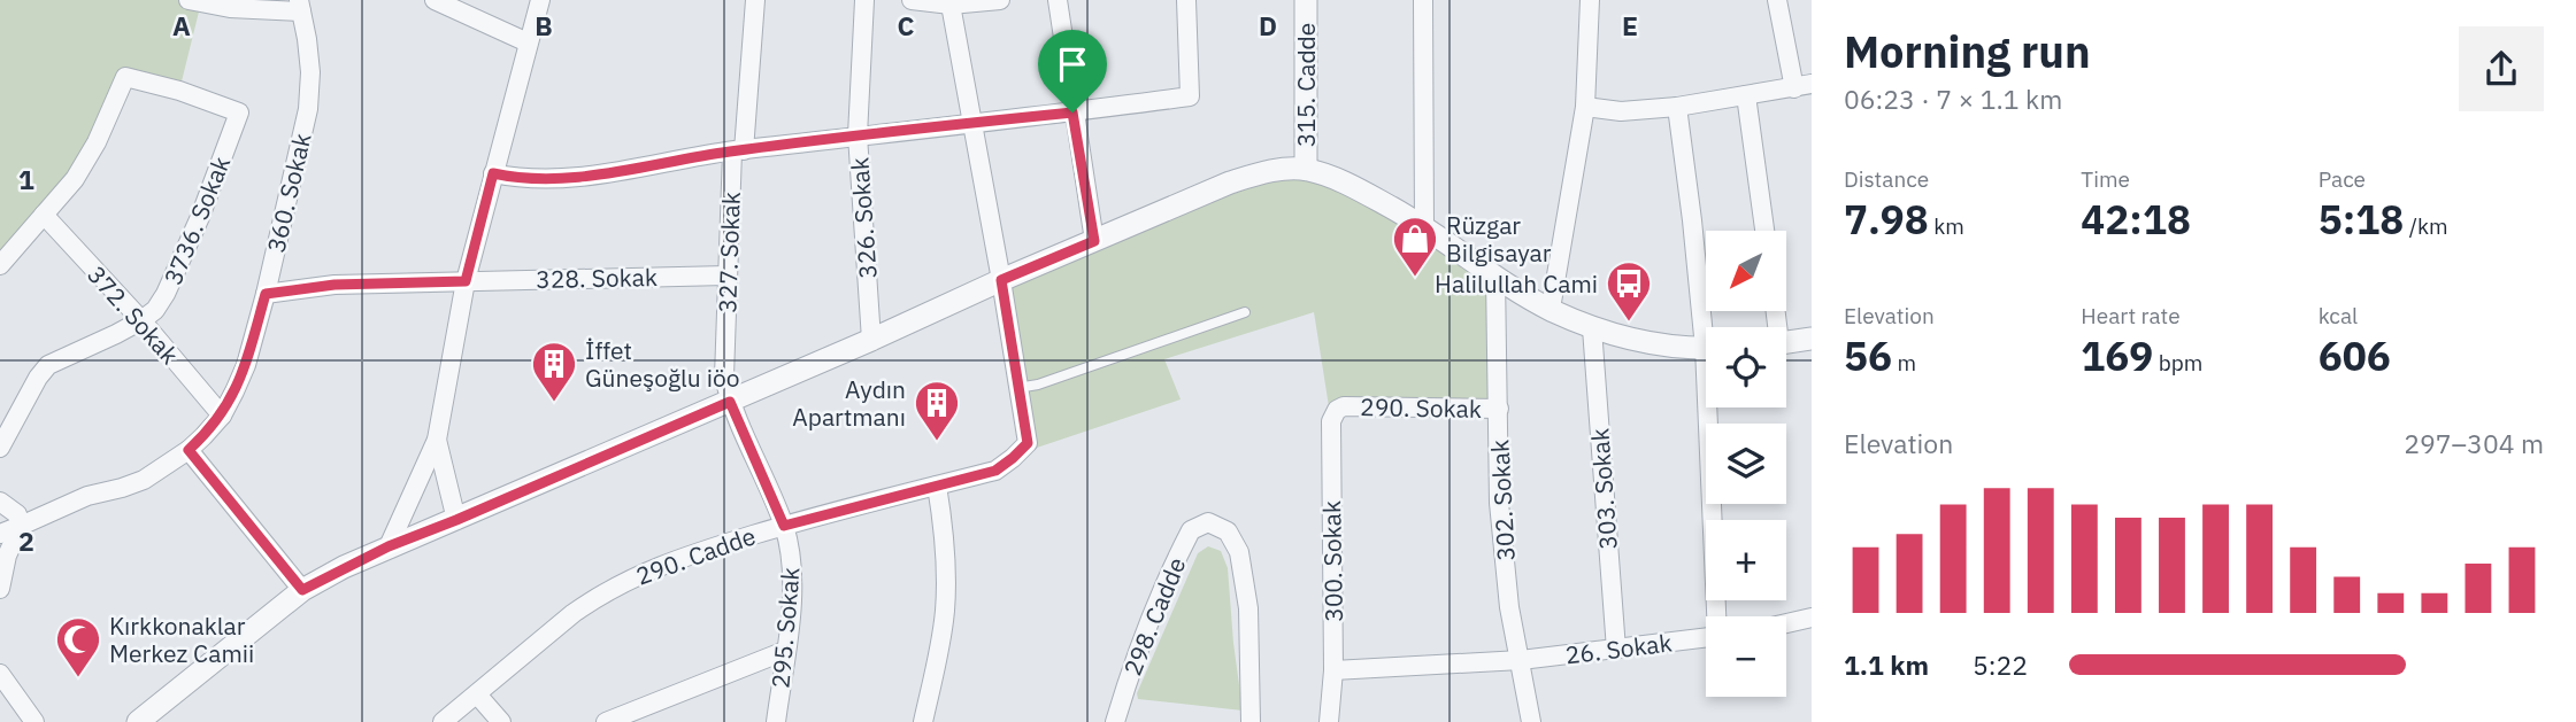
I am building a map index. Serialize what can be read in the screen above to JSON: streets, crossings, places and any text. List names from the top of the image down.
{
  "streets": {
    "street": [
      "315. Cadde",
      "360. Sokak",
      "326. Sokak",
      "3736. Sokak",
      "327. Sokak",
      "328. Sokak",
      "372. Sokak",
      "290. Sokak",
      "303. Sokak",
      "302. Sokak",
      "290. Cadde",
      "300. Sokak",
      "298. Cadde",
      "295. Sokak",
      "26. Sokak"
    ]
  },
  "crossings": [
    ["360. Sokak", "328. Sokak"],
    ["360. Sokak", "372. Sokak"],
    ["3736. Sokak", "372. Sokak"],
    ["327. Sokak", "328. Sokak"],
    ["327. Sokak", "295. Sokak"],
    ["290. Sokak", "302. Sokak"],
    ["290. Sokak", "300. Sokak"],
    ["303. Sokak", "26. Sokak"],
    ["302. Sokak", "26. Sokak"],
    ["290. Cadde", "295. Sokak"],
    ["300. Sokak", "26. Sokak"]
  ],
  "places": {
    "shop": ["Rüzgar Bilgisayar"],
    "bus stop": ["Halilullah Cami"],
    "building": ["İffet Güneşoğlu iöo", "Aydın Apartmanı"],
    "mosque": ["Kırkkonaklar Merkez Camii"]
  },
  "north": "bottom left",
  "page": {
    "heading": ["Morning run", "06:23 · 7 × 1.1 km"],
    "stats": [
      ["Distance", "7.98 km"],
      ["Time", "42:18"],
      ["Pace", "5:18 /km"],
      ["Elevation", "56 m"],
      ["Heart rate", "169 bpm"],
      ["kcal", "606"]
    ],
    "map_buttons": ["+", "−"],
    "chart": ["Elevation", "297–304 m"],
    "list": [
      {
        "name": "1.1 km",
        "note": "5:22"
      }
    ]
  },
  "grid": {
    "columns": [
      "A",
      "B",
      "C",
      "D",
      "E"
    ],
    "rows": ["1", "2"]
  }
}
